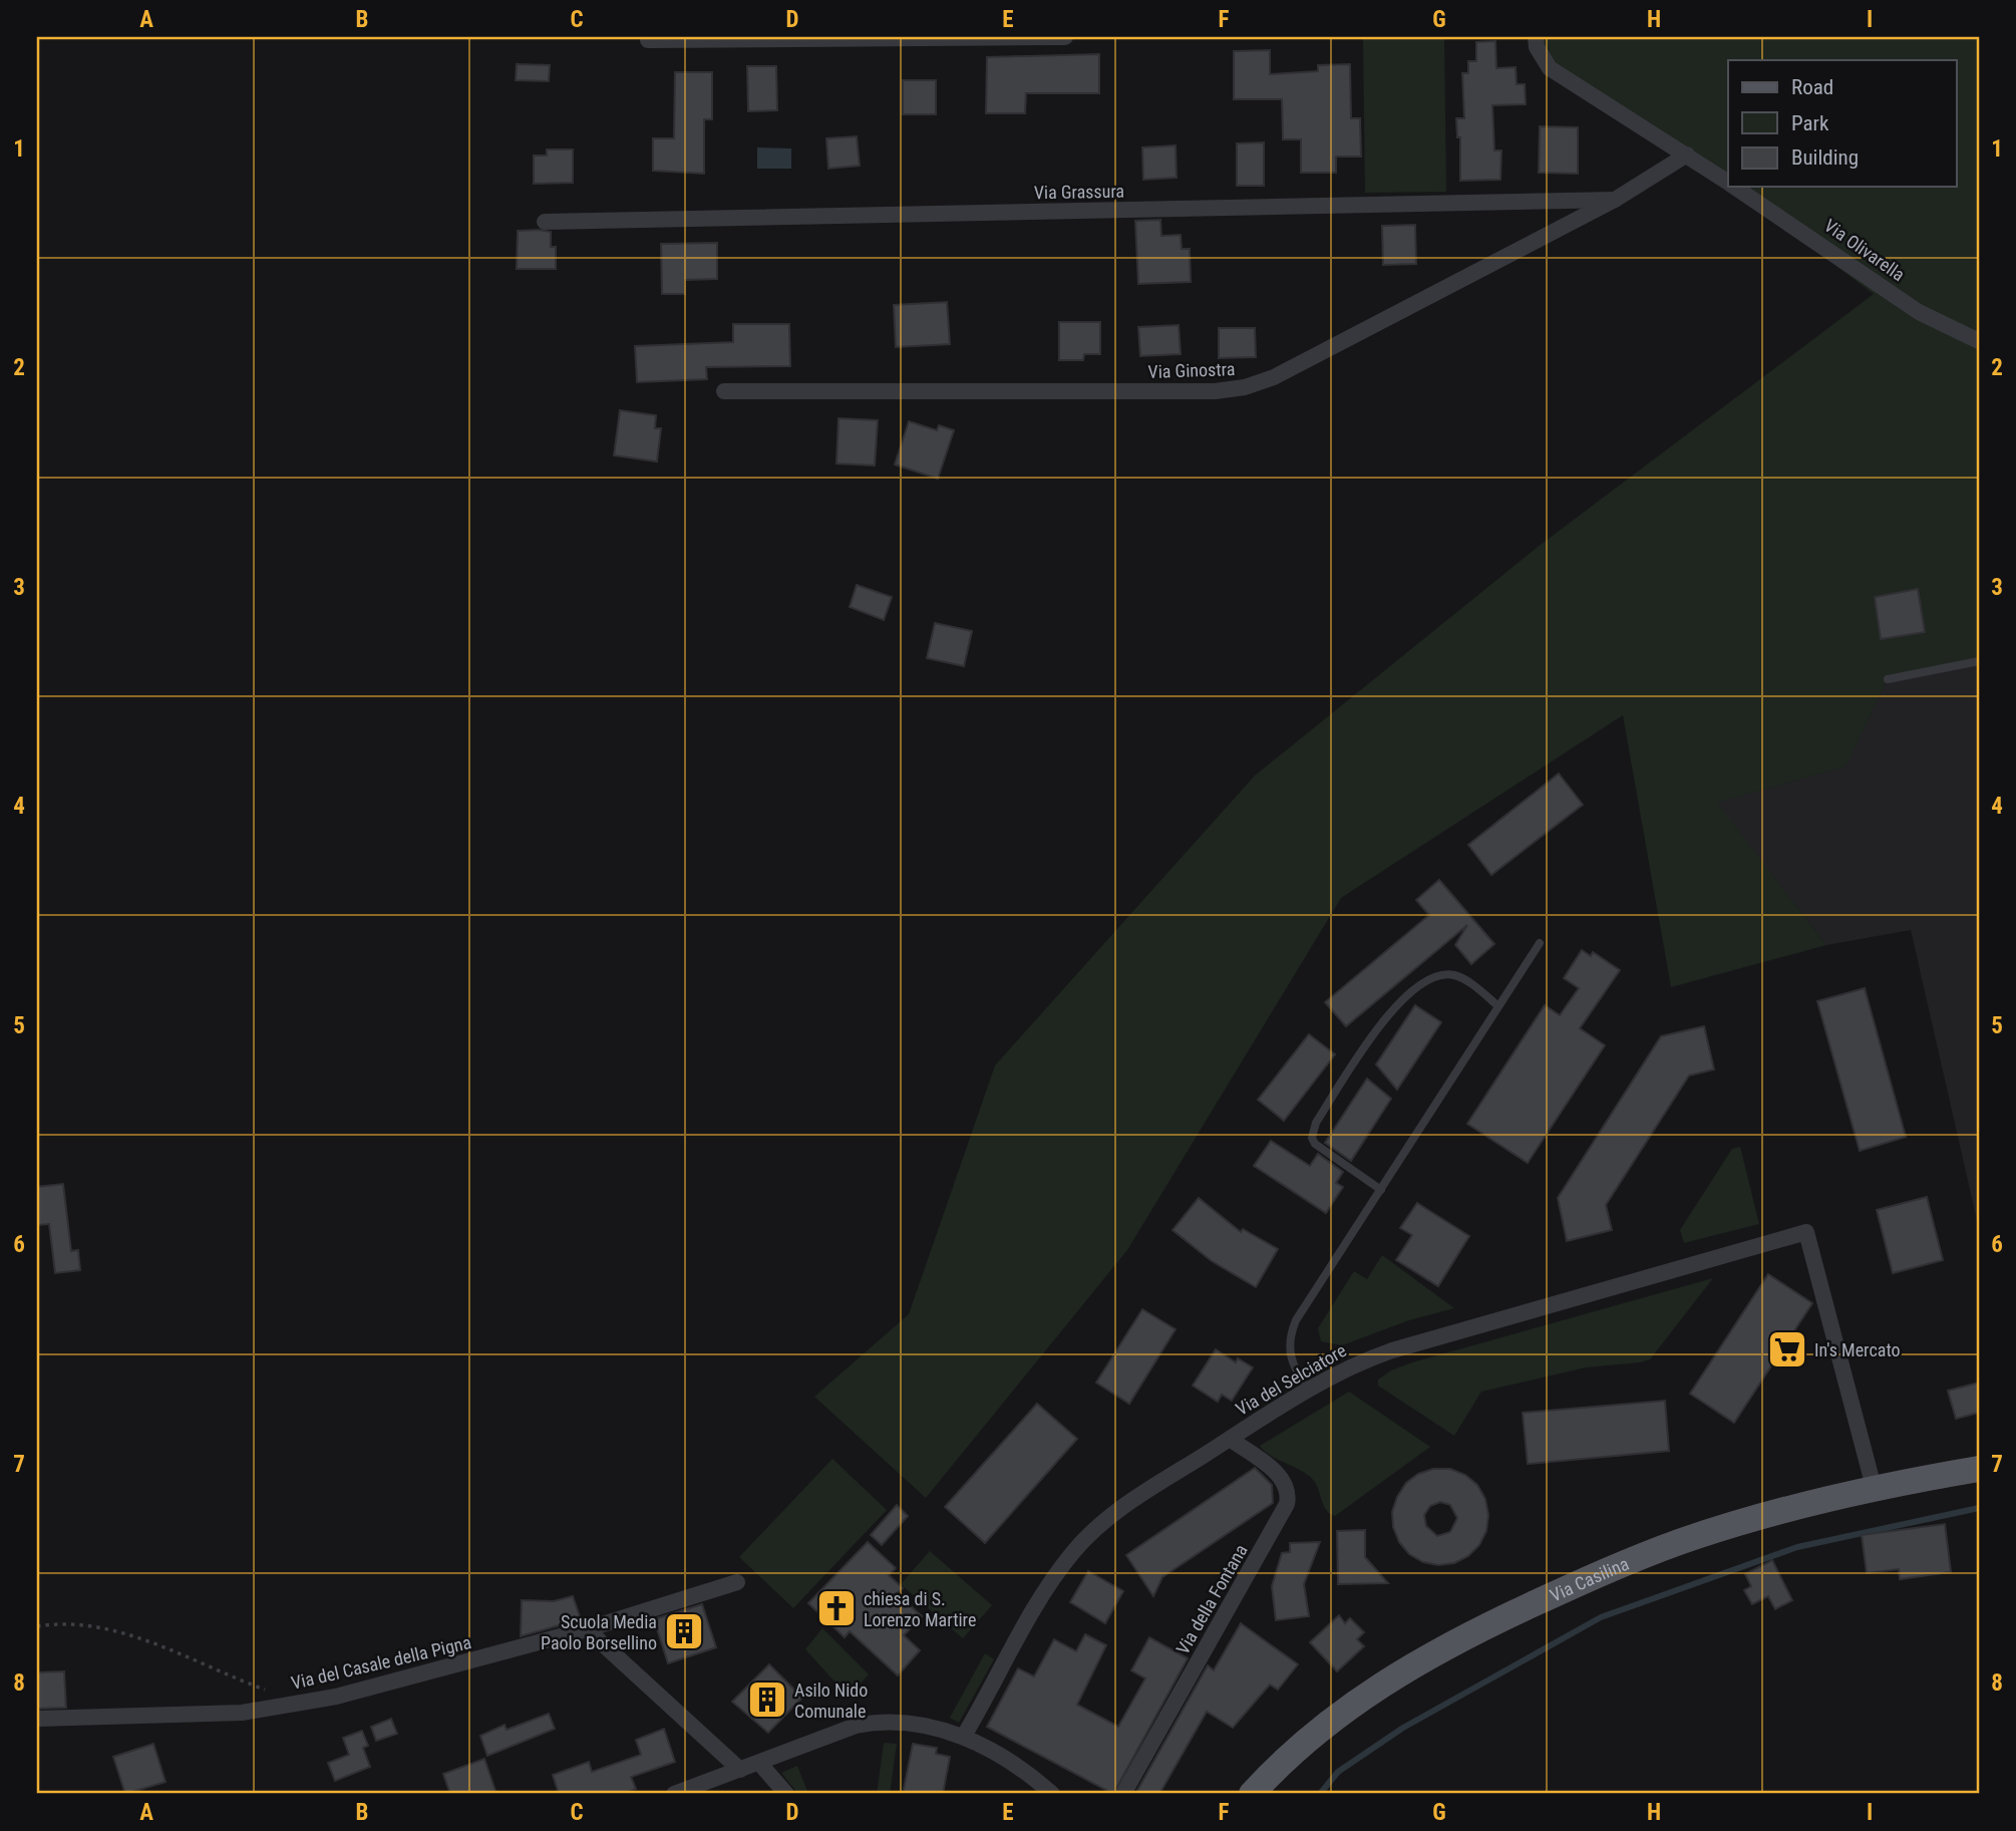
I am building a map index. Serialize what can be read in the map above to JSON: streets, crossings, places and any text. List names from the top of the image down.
{
  "streets": {
    "main road": ["Via Casilina"],
    "street": [
      "Via Grassura",
      "Via Olivarella",
      "Via Ginostra",
      "Via del Selciatore",
      "Via della Fontana",
      "Via del Casale della Pigna"
    ]
  },
  "crossings": [
    ["Via Grassura", "Via Ginostra"],
    ["Via Olivarella", "Via Ginostra"],
    ["Via del Selciatore", "Via Casilina"],
    ["Via del Selciatore", "Via della Fontana"]
  ],
  "places": {
    "supermarket": ["In's Mercato"],
    "church": ["chiesa di S. Lorenzo Martire"],
    "building": ["Scuola Media Paolo Borsellino", "Asilo Nido Comunale"]
  },
  "legend": ["Road", "Park", "Building"],
  "grid": {
    "columns": [
      "A",
      "B",
      "C",
      "D",
      "E",
      "F",
      "G",
      "H",
      "I"
    ],
    "rows": [
      "1",
      "2",
      "3",
      "4",
      "5",
      "6",
      "7",
      "8"
    ]
  }
}
